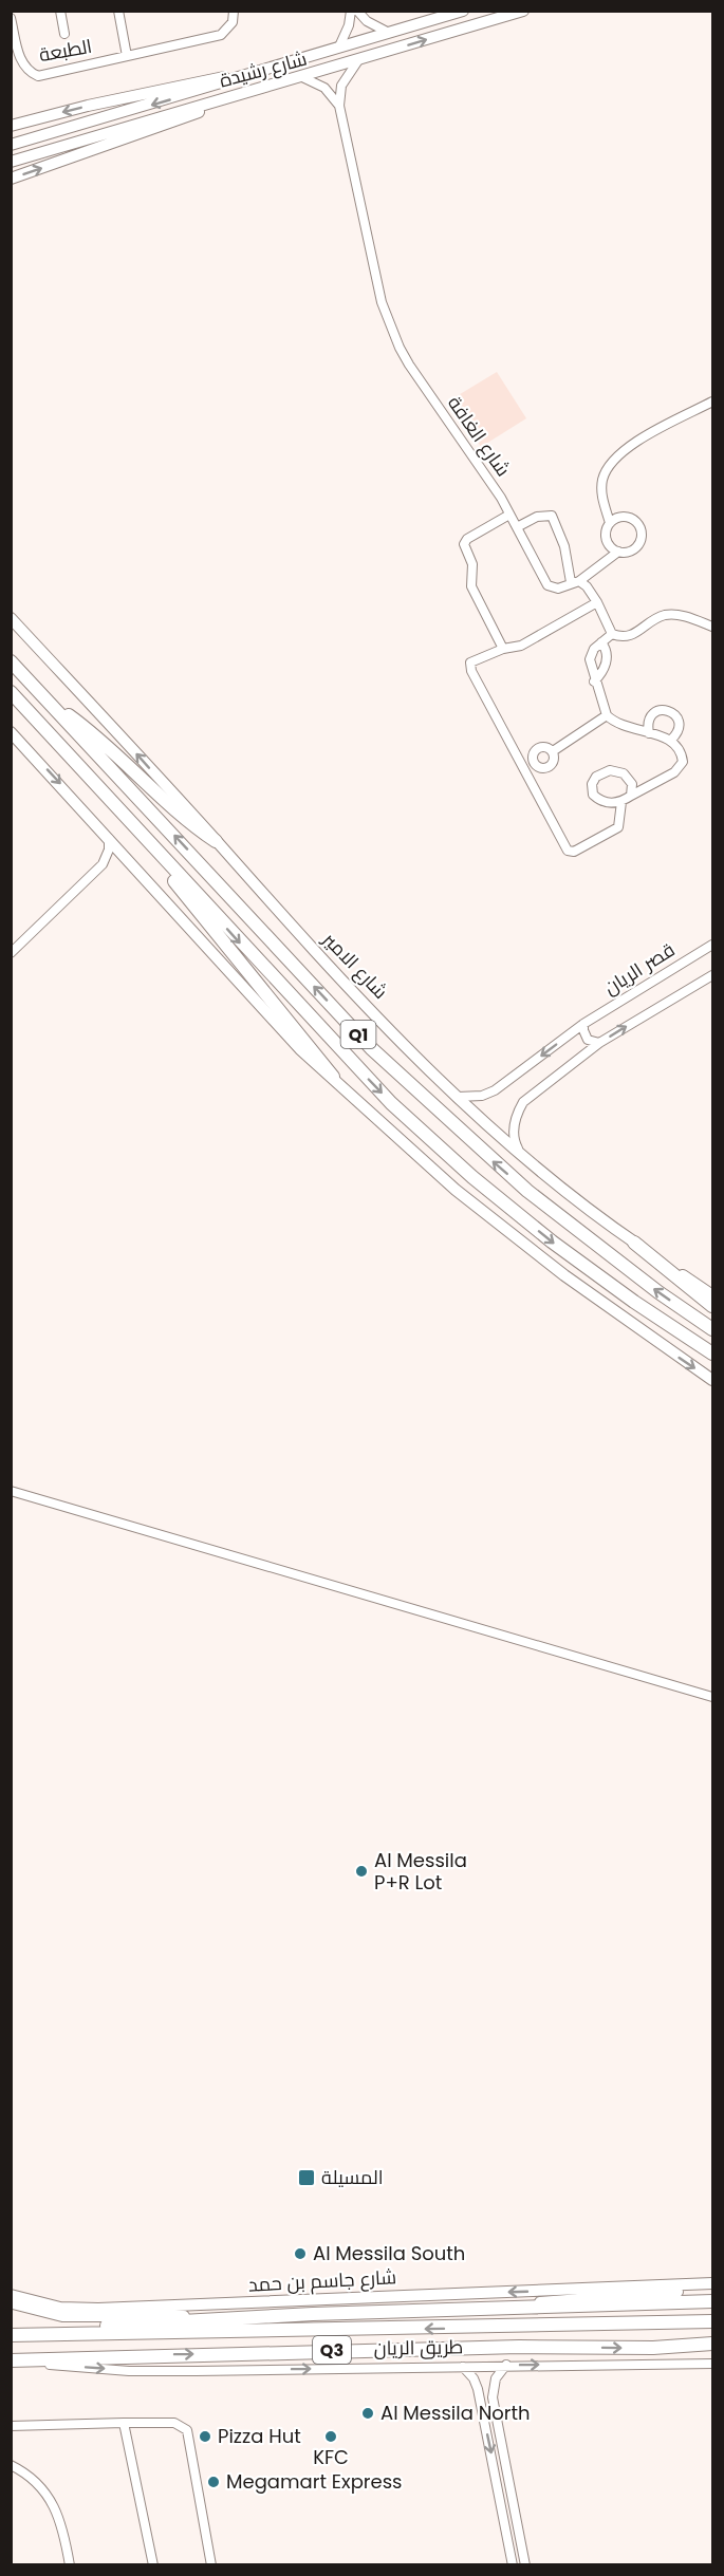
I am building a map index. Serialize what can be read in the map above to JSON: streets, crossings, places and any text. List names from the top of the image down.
{
  "streets": {
    "highway": ["Q1", "طريق الريان", "Q3"],
    "main road": ["شارع رشيدة", "شارع الامير", "شارع جاسم بن حمد"],
    "street": ["الطبعة", "شارع الغافة", "قصر الريان"]
  },
  "crossings": [
    ["شارع رشيدة", "شارع الغافة"],
    ["شارع الامير", "قصر الريان"]
  ],
  "one_way": ["قصر الريان"],
  "places": {
    "other": [
      "Al Messila P+R Lot",
      "Al Messila South",
      "Al Messila North",
      "Pizza Hut",
      "KFC",
      "Megamart Express"
    ],
    "transit": ["المسيلة"]
  }
}
